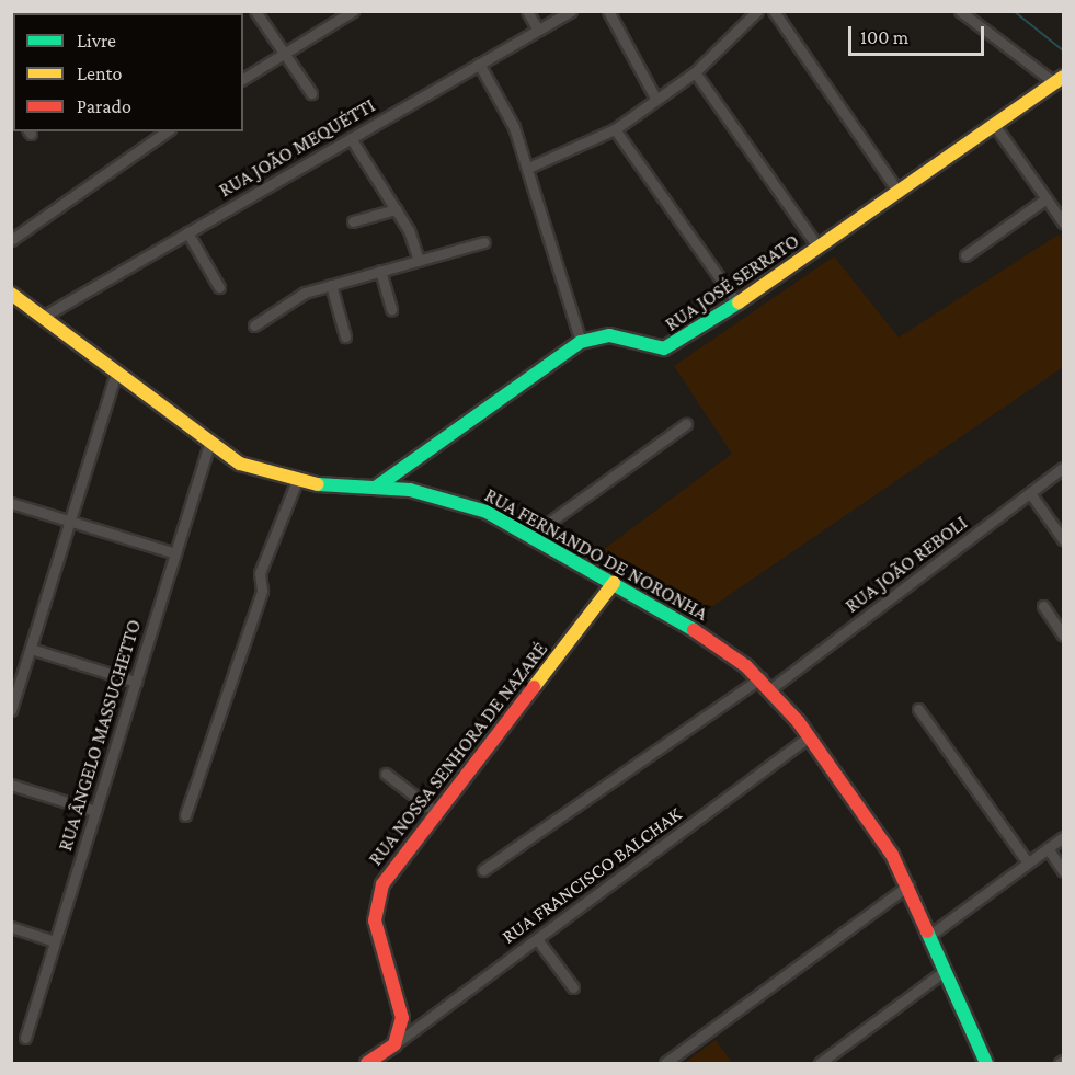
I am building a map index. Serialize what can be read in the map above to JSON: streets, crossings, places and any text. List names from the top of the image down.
{
  "streets": {
    "street": [
      "RUA JOÃO MEQUÉTTI",
      "RUA JOSÉ SERRATO",
      "RUA FERNANDO DE NORONHA",
      "RUA JOÃO REBOLI",
      "RUA ÂNGELO MASSUCHETTO",
      "RUA NOSSA SENHORA DE NAZARÉ",
      "RUA FRANCISCO BALCHAK"
    ]
  },
  "crossings": [
    ["RUA JOÃO MEQUÉTTI", "RUA FERNANDO DE NORONHA"],
    ["RUA JOSÉ SERRATO", "RUA FERNANDO DE NORONHA"],
    ["RUA FERNANDO DE NORONHA", "RUA JOÃO REBOLI"],
    ["RUA FERNANDO DE NORONHA", "RUA ÂNGELO MASSUCHETTO"],
    ["RUA FERNANDO DE NORONHA", "RUA NOSSA SENHORA DE NAZARÉ"],
    ["RUA FERNANDO DE NORONHA", "RUA FRANCISCO BALCHAK"],
    ["RUA NOSSA SENHORA DE NAZARÉ", "RUA FRANCISCO BALCHAK"]
  ],
  "legend": ["Livre", "Lento", "Parado"],
  "scale_bar": "100 m"
}
